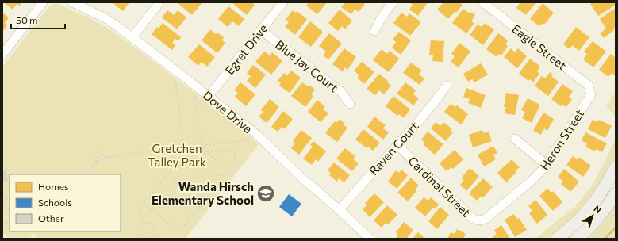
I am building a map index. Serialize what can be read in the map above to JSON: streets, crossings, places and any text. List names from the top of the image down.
{
  "streets": {
    "street": [
      "Eagle Street",
      "Egret Drive",
      "Blue Jay Court",
      "Dove Drive",
      "Heron Street",
      "Raven Court",
      "Cardinal Street"
    ]
  },
  "crossings": [
    ["Eagle Street", "Heron Street"],
    ["Egret Drive", "Blue Jay Court"],
    ["Egret Drive", "Dove Drive"],
    ["Dove Drive", "Raven Court"],
    ["Heron Street", "Cardinal Street"],
    ["Raven Court", "Cardinal Street"]
  ],
  "parks": ["Gretchen Talley Park"],
  "places": {
    "school or university": ["Wanda Hirsch Elementary School"]
  },
  "legend": ["Homes", "Schools", "Other"],
  "scale_bar": "50 m",
  "north": "top right"
}
